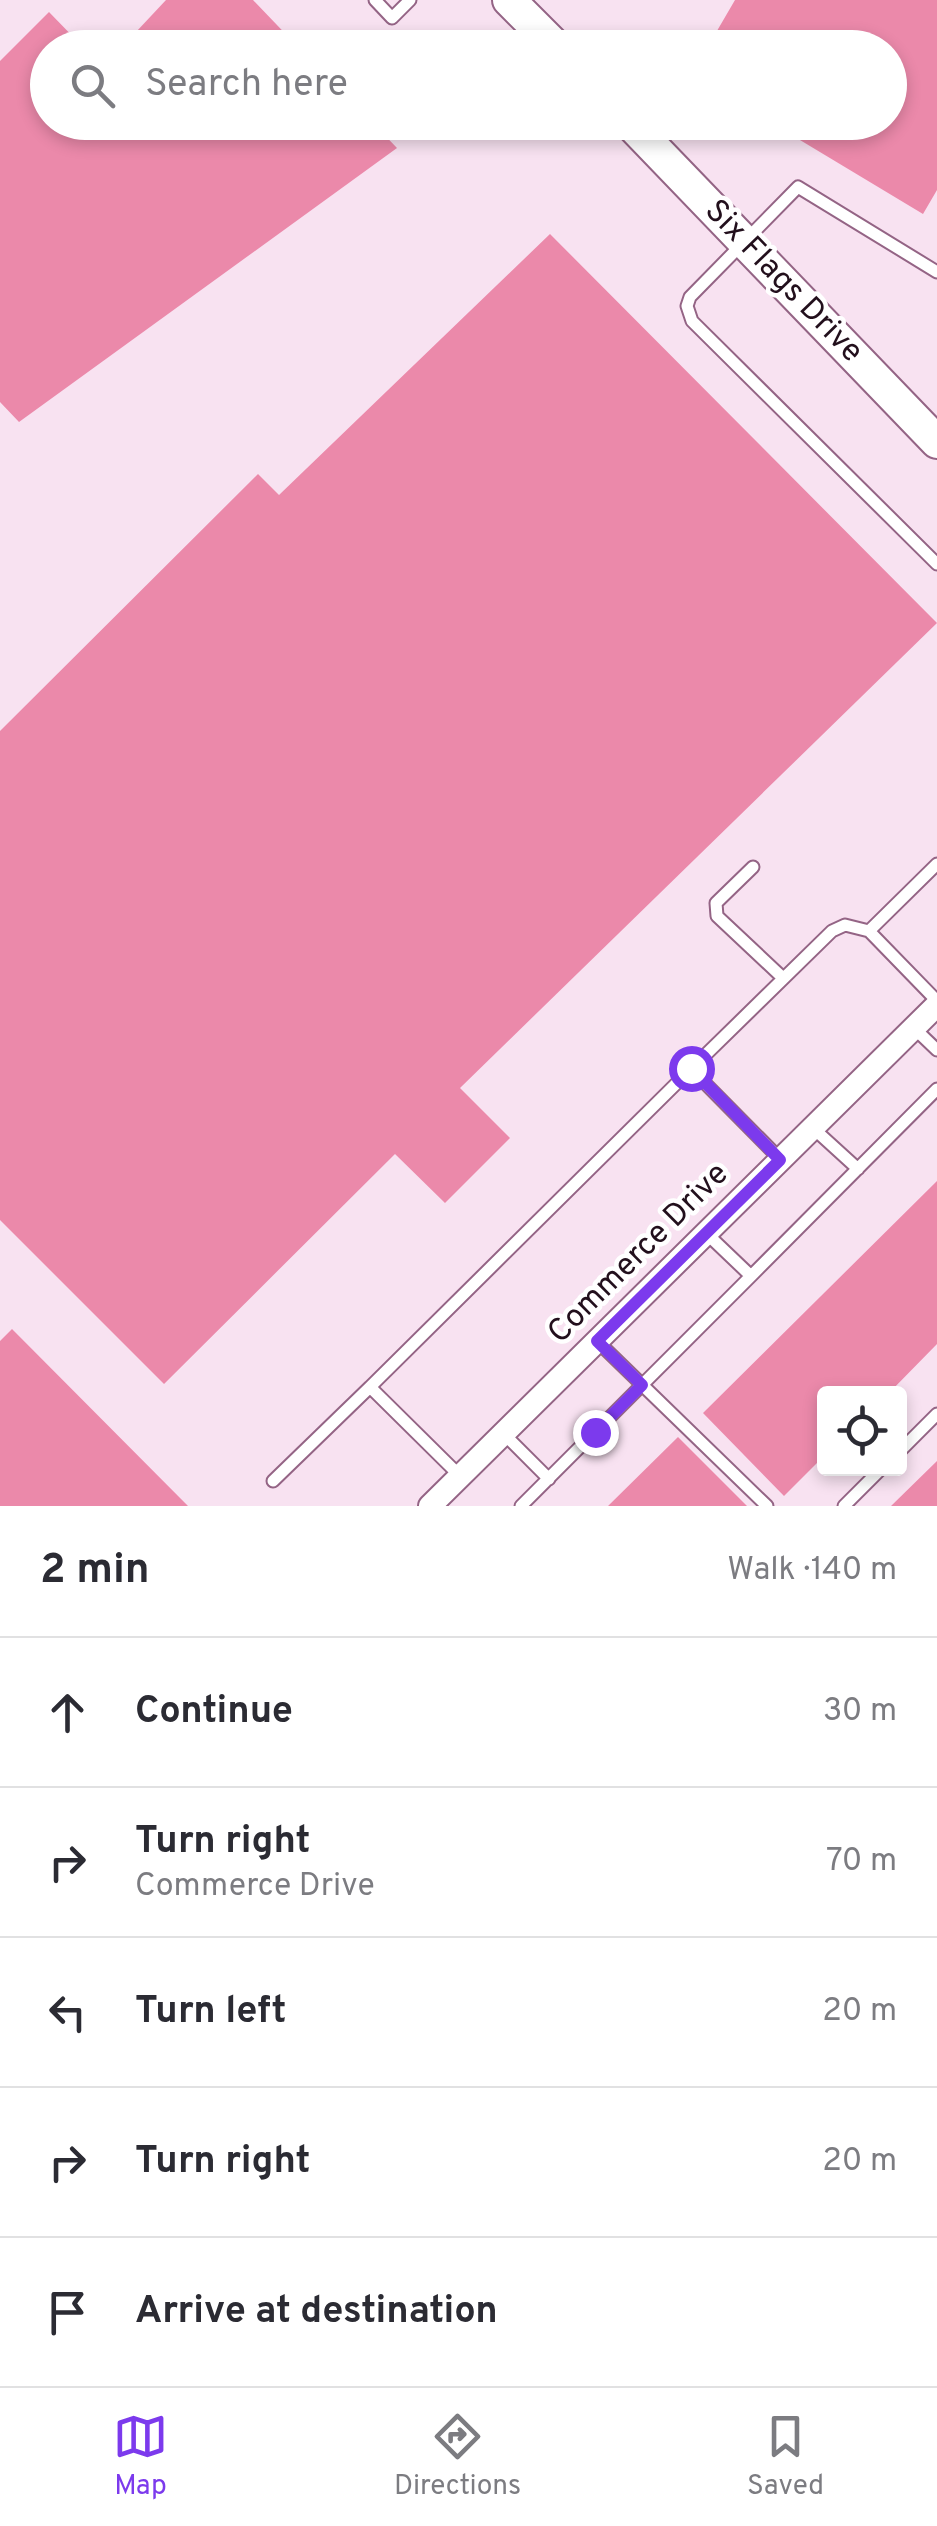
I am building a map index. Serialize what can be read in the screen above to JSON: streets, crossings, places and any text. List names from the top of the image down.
{
  "streets": {
    "street": ["Six Flags Drive", "Commerce Drive"]
  },
  "page": {
    "search": "Search here",
    "heading": ["2 min", "Walk · 140 m"],
    "list": [
      ["Continue", "30 m"],
      ["Turn right", "Commerce Drive", "70 m"],
      ["Turn left", "20 m"],
      ["Turn right", "20 m"],
      "Arrive at destination"
    ],
    "nav": ["Map", "Directions", "Saved"]
  }
}
